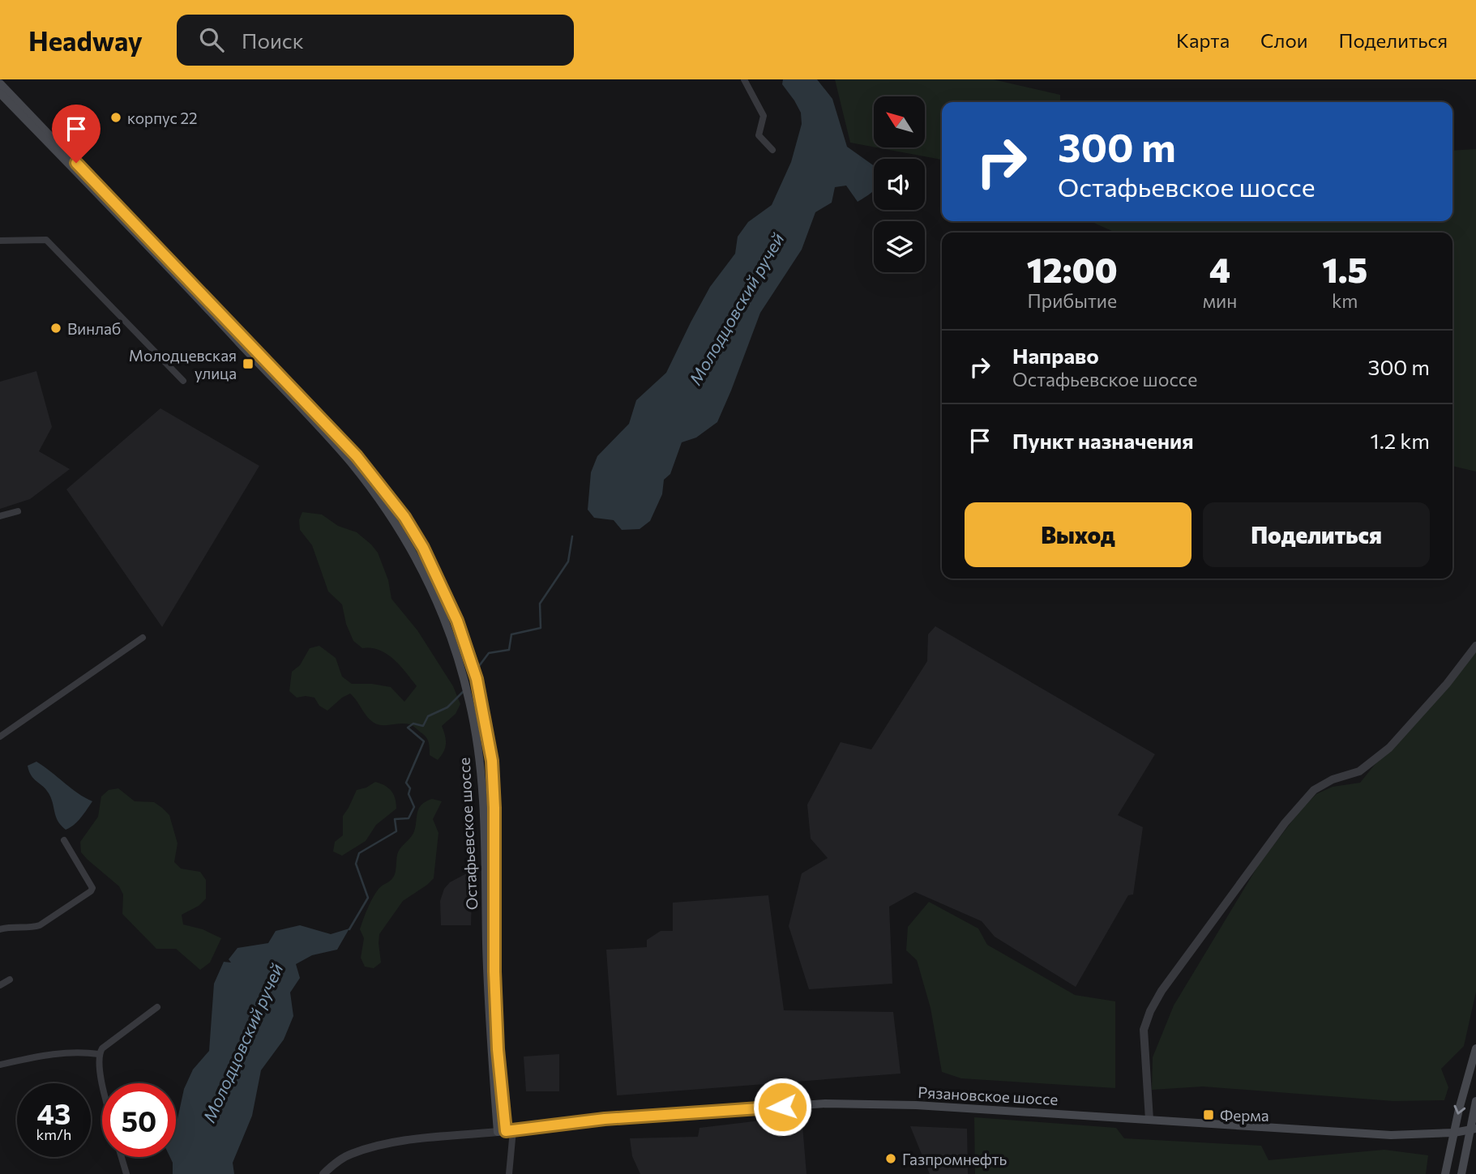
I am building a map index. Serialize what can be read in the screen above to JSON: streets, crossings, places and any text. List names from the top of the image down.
{
  "streets": {
    "main road": ["Остафьевское шоссе", "Рязановское шоссе"]
  },
  "crossings": [
    ["Остафьевское шоссе", "Рязановское шоссе"]
  ],
  "water": ["Молодцовский ручей"],
  "places": {
    "other": ["корпус 22", "Винлаб", "Газпромнефть"],
    "transit": ["Молодцевская улица", "Ферма"]
  },
  "north": "top left",
  "page": {
    "header": "Headway",
    "search": "Поиск",
    "nav": ["Карта", "Слои", "Поделиться"],
    "turn": ["300 m", "Остафьевское шоссе"],
    "eta": [
      "12:00",
      "Прибытие",
      "4",
      "мин",
      "1.5",
      "km"
    ],
    "list": [
      {
        "name": "Направо",
        "note": "Остафьевское шоссе",
        "value": "300 m"
      },
      {
        "name": "Пункт назначения",
        "value": "1.2 km"
      }
    ],
    "buttons": ["Выход", "Поделиться"],
    "speed": "43 km/h",
    "limit": "50"
  }
}
